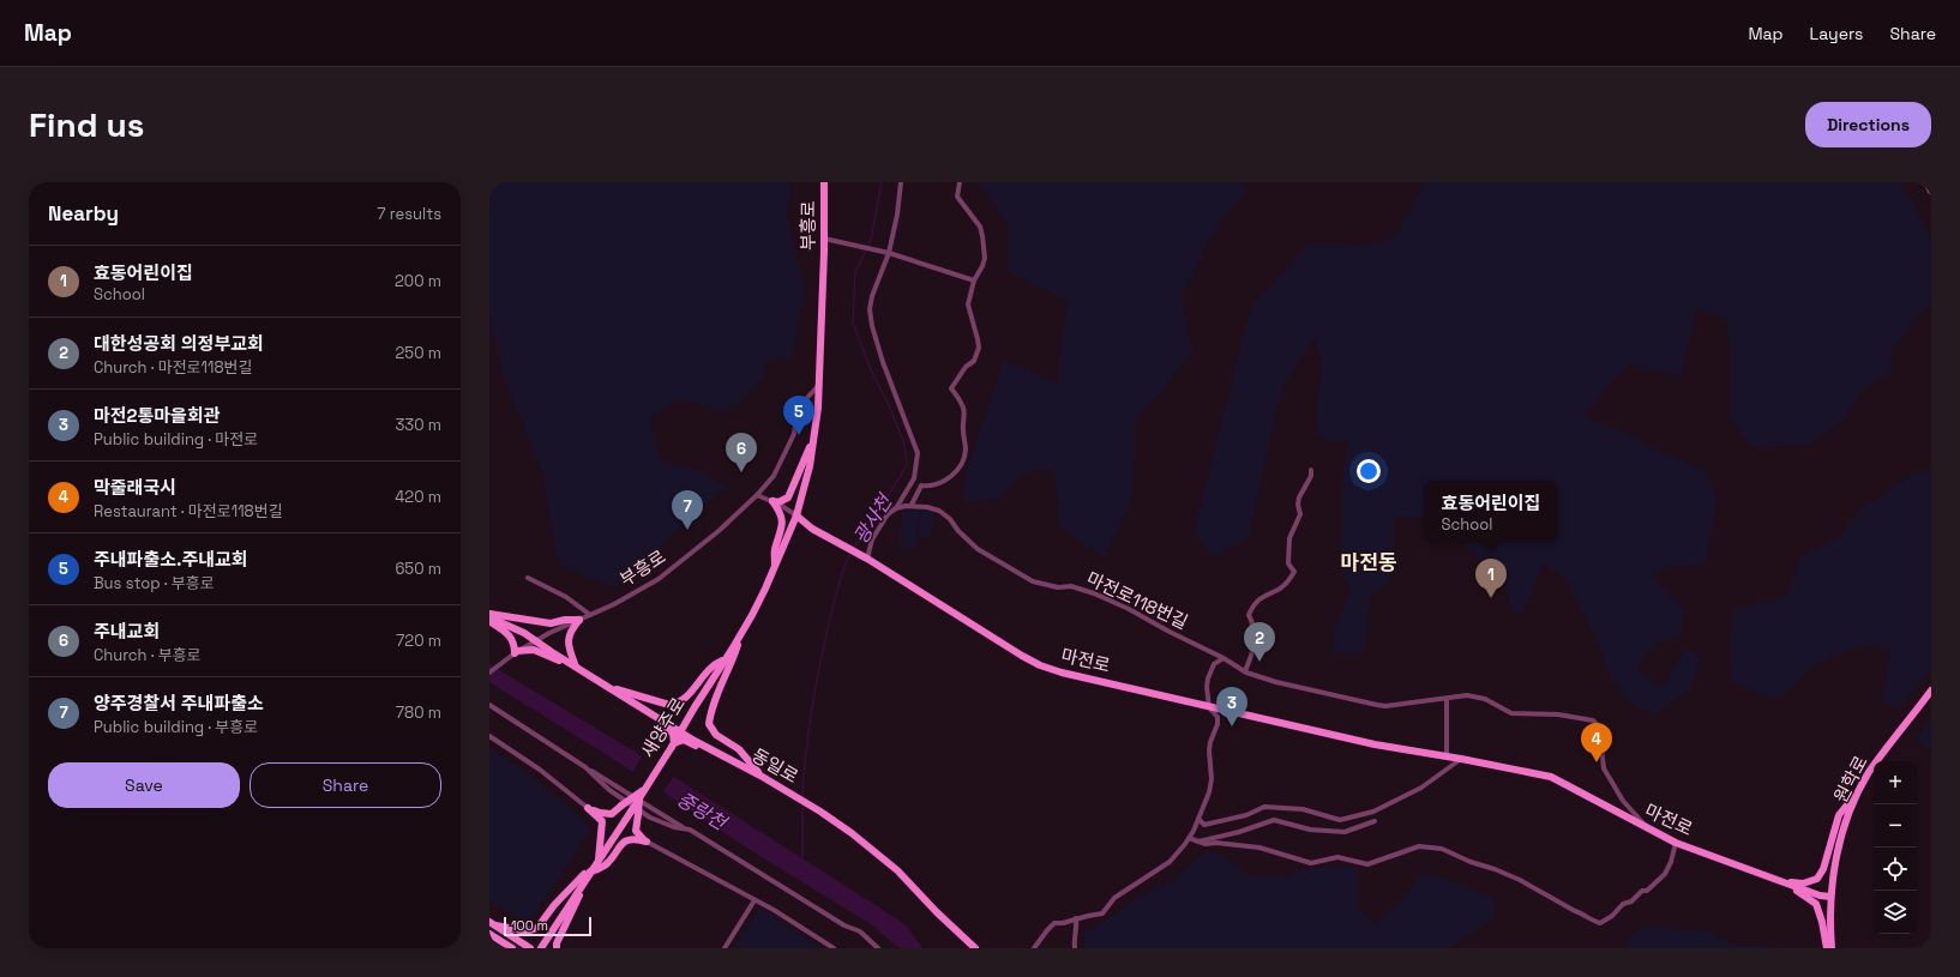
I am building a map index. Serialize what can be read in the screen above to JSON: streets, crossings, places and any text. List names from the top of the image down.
{
  "streets": {
    "street": [
      "부흥로",
      "마전로118번길",
      "마전로",
      "새양주로",
      "동일로",
      "원학로"
    ]
  },
  "crossings": [
    ["부흥로", "마전로"],
    ["부흥로", "새양주로"],
    ["부흥로", "동일로"],
    ["마전로118번길", "마전로"],
    ["마전로", "새양주로"],
    ["마전로", "원학로"],
    ["새양주로", "동일로"]
  ],
  "districts": ["마전동"],
  "water": ["광사천", "중랑천"],
  "scale_bar": "100 m",
  "page": {
    "header": "Map",
    "nav": ["Map", "Layers", "Share"],
    "buttons": [
      "Directions",
      ["Save", "Share"]
    ],
    "title": "Find us",
    "heading": ["Nearby", "7 results"],
    "list": [
      {
        "mark": "1",
        "name": "효동어린이집",
        "note": "School",
        "value": "200 m"
      },
      {
        "mark": "2",
        "name": "대한성공회 의정부교회",
        "note": "Church · 마전로118번길",
        "value": "250 m"
      },
      {
        "mark": "3",
        "name": "마전2통마을회관",
        "note": "Public building · 마전로",
        "value": "330 m"
      },
      {
        "mark": "4",
        "name": "막줄래국시",
        "note": "Restaurant · 마전로118번길",
        "value": "420 m"
      },
      {
        "mark": "5",
        "name": "주내파출소.주내교회",
        "note": "Bus stop · 부흥로",
        "value": "650 m"
      },
      {
        "mark": "6",
        "name": "주내교회",
        "note": "Church · 부흥로",
        "value": "720 m"
      },
      {
        "mark": "7",
        "name": "양주경찰서 주내파출소",
        "note": "Public building · 부흥로",
        "value": "780 m"
      }
    ],
    "pins": [
      "5",
      "6",
      "7",
      "1",
      "2",
      "3",
      "4"
    ],
    "popup": ["효동어린이집", "School"],
    "map_buttons": ["+", "−"],
    "scale": "100 m"
  }
}
